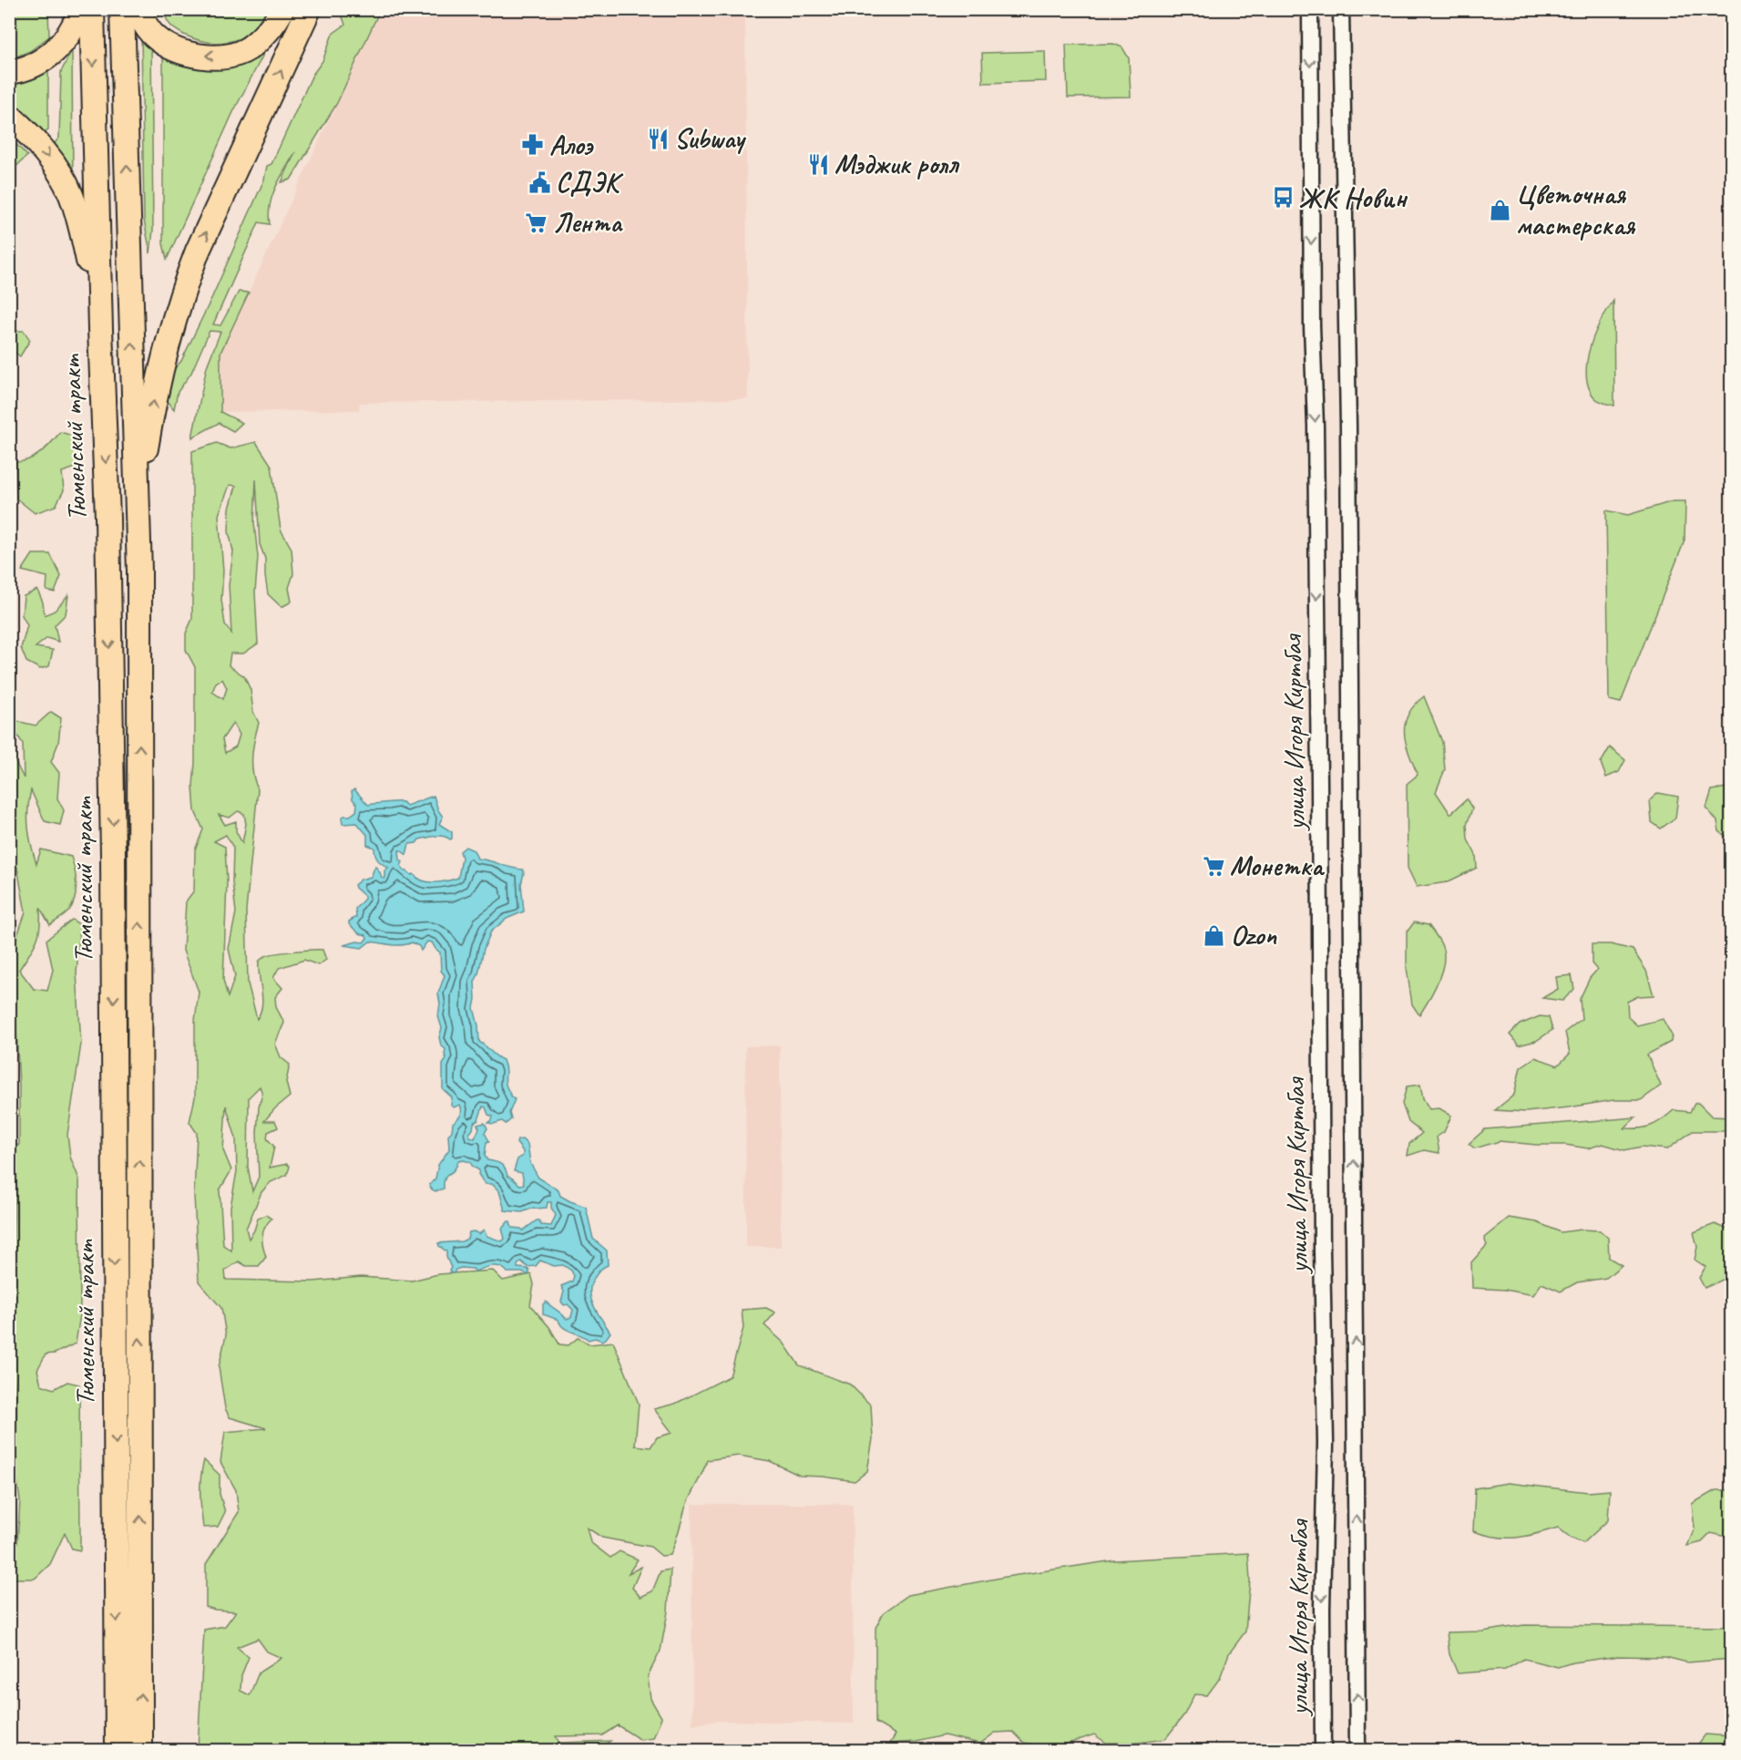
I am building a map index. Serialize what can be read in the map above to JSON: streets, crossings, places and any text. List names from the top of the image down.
{
  "streets": {
    "main road": ["Тюменский тракт"],
    "street": ["улица Игоря Киртбая"]
  },
  "places": {
    "restaurant": ["Subway", "Мэджик ролл"],
    "pharmacy": ["Алоэ"],
    "public building": ["СДЭК"],
    "bus stop": ["ЖК Новин"],
    "shop": ["Цветочная мастерская", "Ozon"],
    "supermarket": ["Лента", "Монетка"]
  }
}
